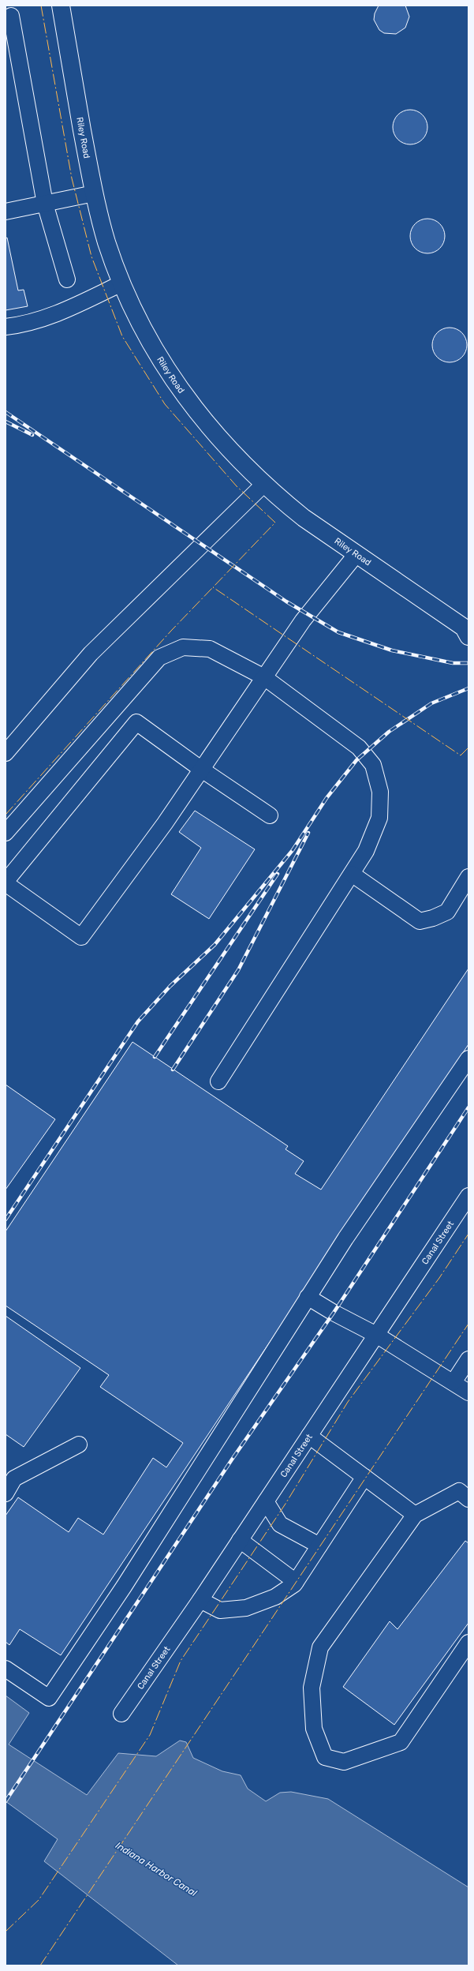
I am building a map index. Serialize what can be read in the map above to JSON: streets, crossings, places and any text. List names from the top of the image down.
{
  "streets": {
    "main road": ["Riley Road"],
    "street": ["Canal Street"]
  },
  "water": ["Indiana Harbor Canal"]
}
